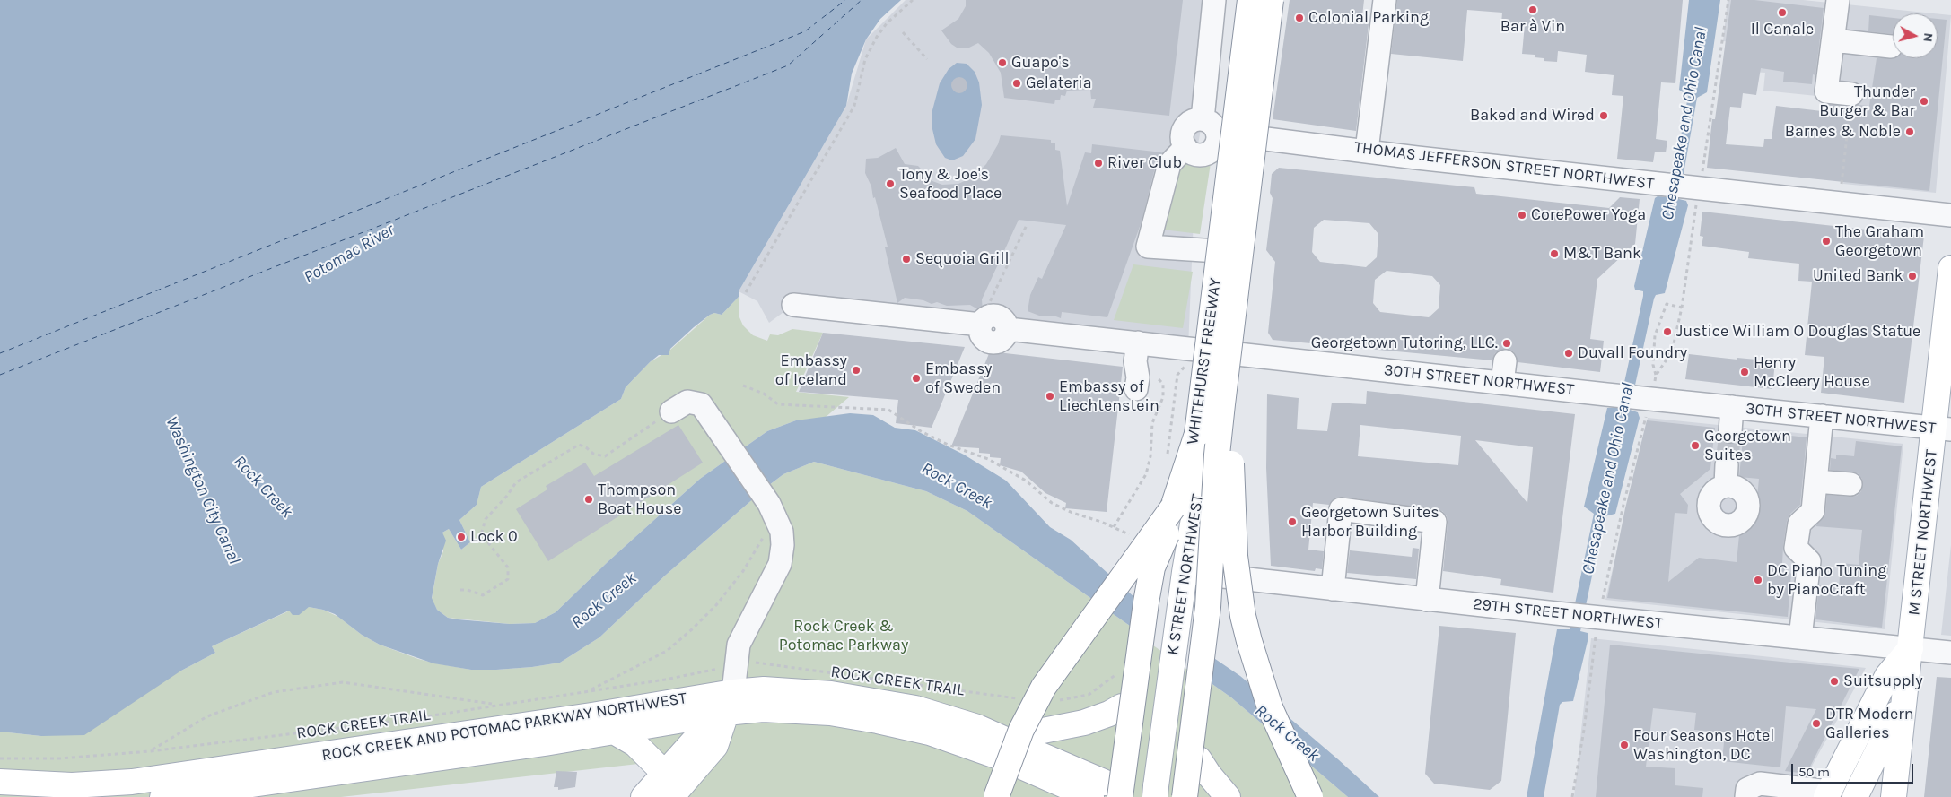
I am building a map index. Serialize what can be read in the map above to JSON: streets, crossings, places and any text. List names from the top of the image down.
{
  "streets": {
    "main road": [
      "WHITEHURST FREEWAY",
      "M STREET NORTHWEST",
      "K STREET NORTHWEST",
      "ROCK CREEK AND POTOMAC PARKWAY NORTHWEST"
    ],
    "street": ["THOMAS JEFFERSON STREET NORTHWEST", "30TH STREET NORTHWEST", "29TH STREET NORTHWEST"],
    "path": ["ROCK CREEK TRAIL"]
  },
  "crossings": [
    ["THOMAS JEFFERSON STREET NORTHWEST", "K STREET NORTHWEST"],
    ["WHITEHURST FREEWAY", "ROCK CREEK AND POTOMAC PARKWAY NORTHWEST"],
    ["30TH STREET NORTHWEST", "M STREET NORTHWEST"],
    ["30TH STREET NORTHWEST", "K STREET NORTHWEST"],
    ["M STREET NORTHWEST", "29TH STREET NORTHWEST"],
    ["K STREET NORTHWEST", "29TH STREET NORTHWEST"]
  ],
  "water": [
    "Chesapeake and Ohio Canal",
    "Potomac River",
    "Rock Creek",
    "Washington City Canal"
  ],
  "parks": ["Rock Creek & Potomac Parkway"],
  "places": [
    "Bar à Vin",
    "Il Canale",
    "Colonial Parking",
    "Guapo's",
    "Gelateria",
    "Thunder Burger & Bar",
    "Baked and Wired",
    "Barnes & Noble",
    "River Club",
    "Tony & Joe's Seafood Place",
    "CorePower Yoga",
    "The Graham Georgetown",
    "M&T Bank",
    "Sequoia Grill",
    "United Bank",
    "Justice William O Douglas Statue",
    "Georgetown Tutoring, LLC.",
    "Duvall Foundry",
    "Embassy of Iceland",
    "Henry McCleery House",
    "Embassy of Sweden",
    "Embassy of Liechtenstein",
    "Georgetown Suites",
    "Thompson Boat House",
    "Georgetown Suites Harbor Building",
    "Lock 0",
    "DC Piano Tuning by PianoCraft",
    "Suitsupply",
    "DTR Modern Galleries",
    "Four Seasons Hotel Washington, DC"
  ],
  "scale_bar": "50 m",
  "north": "right"
}
